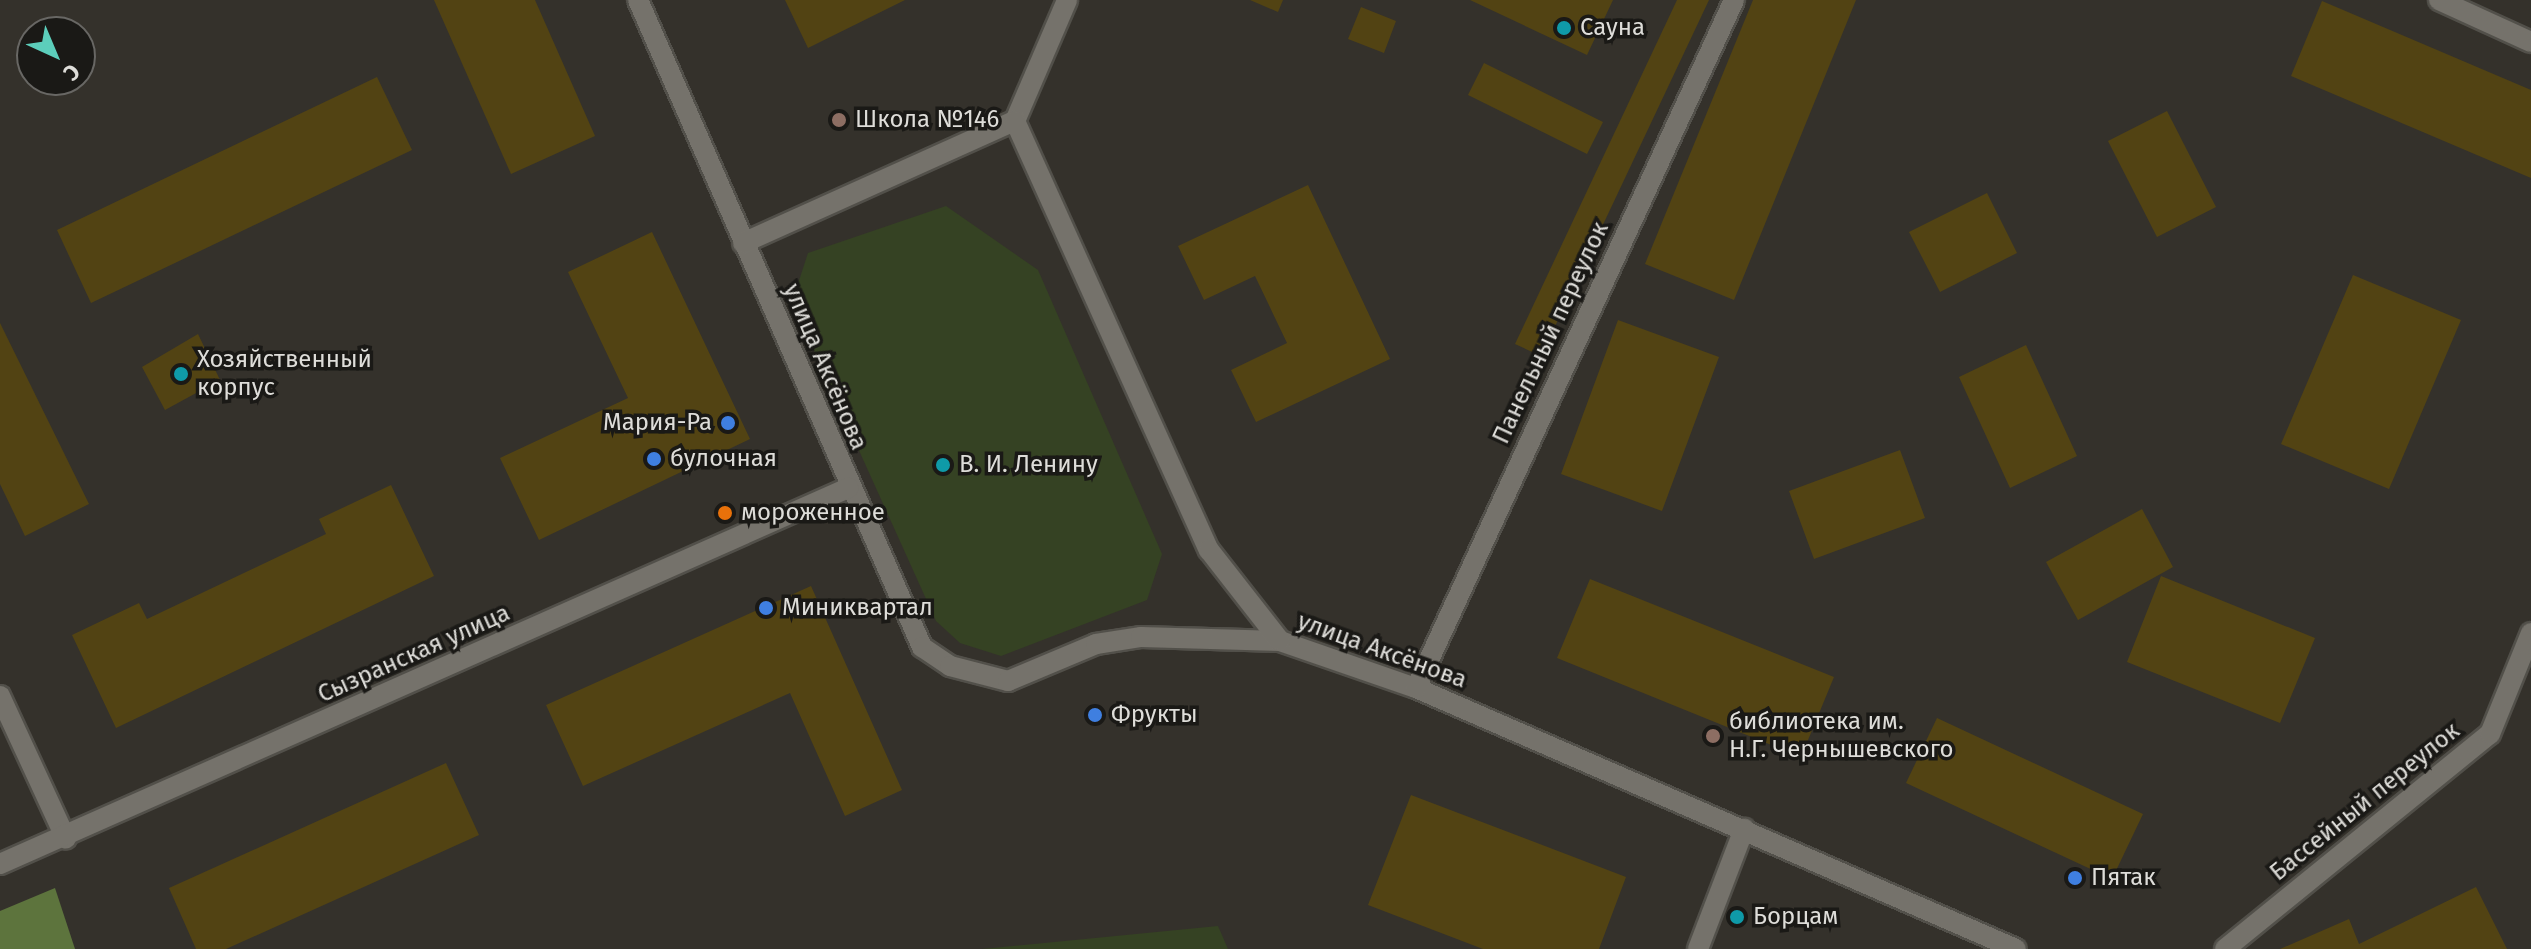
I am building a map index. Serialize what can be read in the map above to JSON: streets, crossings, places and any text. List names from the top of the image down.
{
  "streets": {
    "street": [
      "Панельный переулок",
      "улица Аксёнова",
      "Сызранская улица",
      "Бассейный переулок"
    ]
  },
  "crossings": [
    ["Панельный переулок", "улица Аксёнова"],
    ["улица Аксёнова", "Сызранская улица"]
  ],
  "places": [
    "Сауна",
    "Школа №146",
    "Хозяйственный корпус",
    "Мария-Ра",
    "булочная",
    "В. И. Ленину",
    "мороженное",
    "Миниквартал",
    "Фрукты",
    "библиотека им. Н.Г. Чернышевского",
    "Пятак",
    "Борцам"
  ],
  "north": "bottom right"
}
